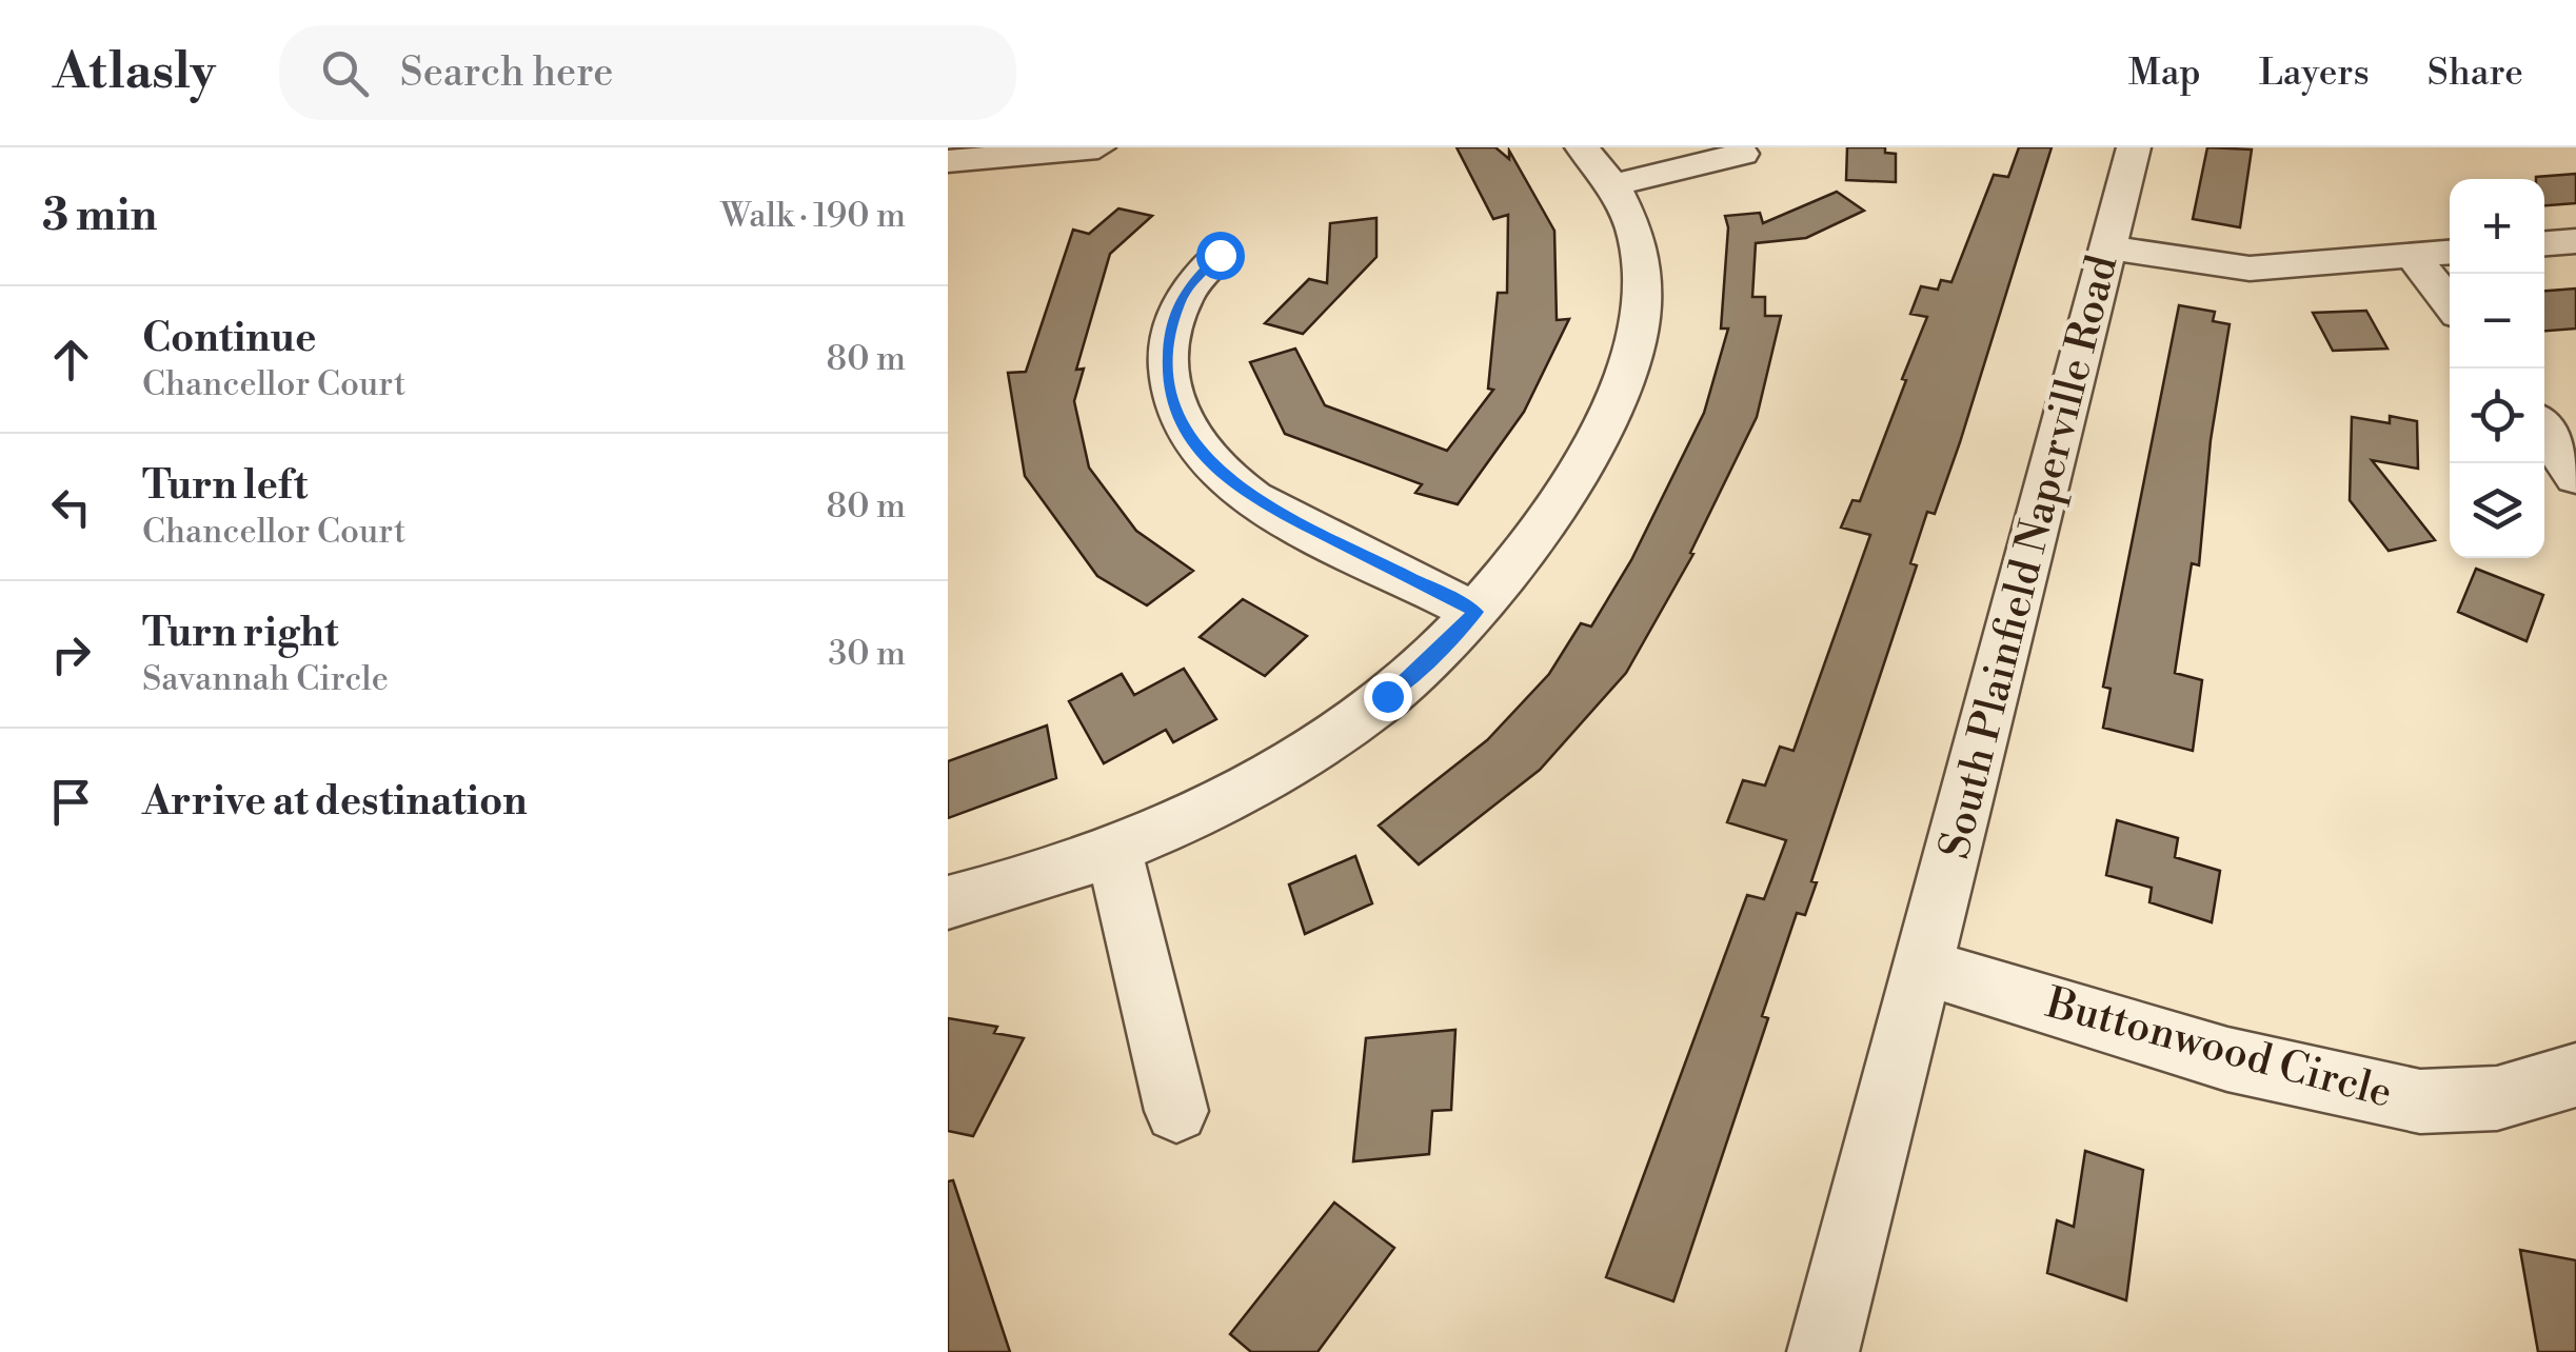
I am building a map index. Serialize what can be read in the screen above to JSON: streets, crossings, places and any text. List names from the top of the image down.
{
  "streets": {
    "street": ["South Plainfield Naperville Road", "Buttonwood Circle"]
  },
  "crossings": [
    ["South Plainfield Naperville Road", "Buttonwood Circle"]
  ],
  "page": {
    "header": "Atlasly",
    "search": "Search here",
    "nav": ["Map", "Layers", "Share"],
    "heading": ["3 min", "Walk · 190 m"],
    "map_buttons": ["+", "−"],
    "list": [
      ["Continue", "Chancellor Court", "80 m"],
      ["Turn left", "Chancellor Court", "80 m"],
      ["Turn right", "Savannah Circle", "30 m"],
      "Arrive at destination"
    ]
  }
}
